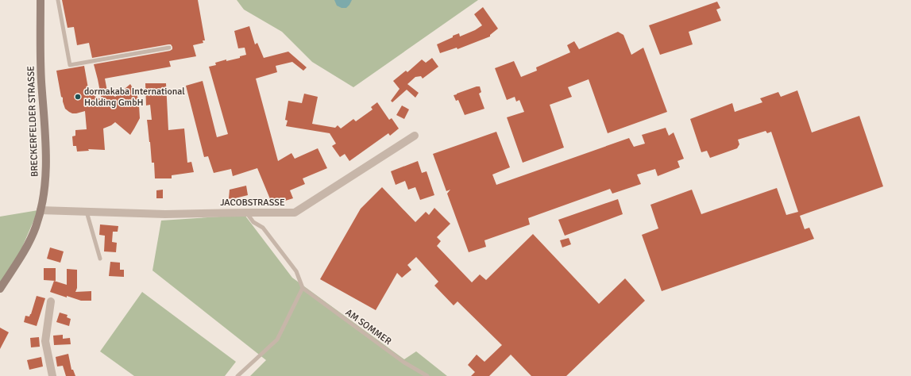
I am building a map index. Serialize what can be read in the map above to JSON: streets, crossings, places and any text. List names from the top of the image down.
{
  "streets": {
    "main road": ["BRECKERFELDER STRASSE"],
    "street": ["JACOBSTRASSE"],
    "lane": ["AM SOMMER"]
  },
  "crossings": [
    ["BRECKERFELDER STRASSE", "JACOBSTRASSE"]
  ],
  "places": ["dormakaba International Holding GmbH"]
}
